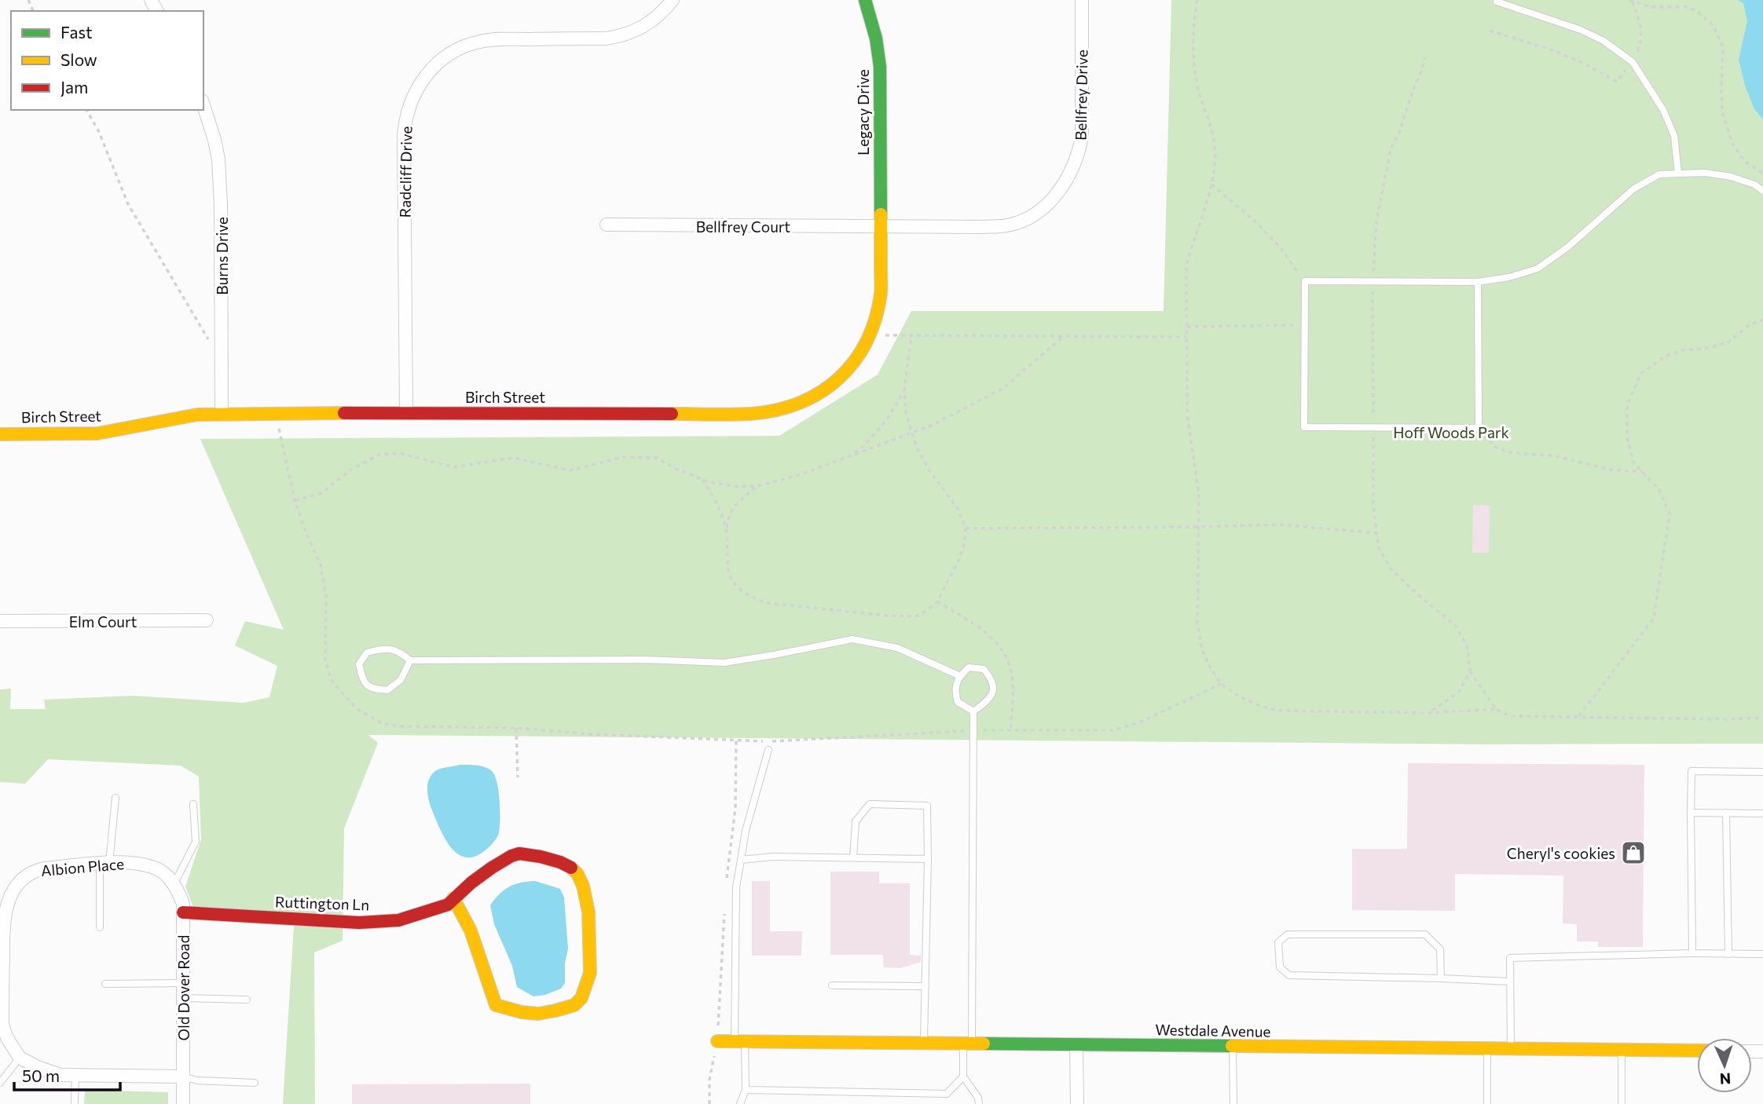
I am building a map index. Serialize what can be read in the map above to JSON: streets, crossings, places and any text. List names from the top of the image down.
{
  "streets": {
    "street": [
      "Bellfrey Drive",
      "Legacy Drive",
      "Radcliff Drive",
      "Bellfrey Court",
      "Burns Drive",
      "Birch Street",
      "Elm Court",
      "Albion Place",
      "Ruttington Ln",
      "Old Dover Road",
      "Westdale Avenue"
    ]
  },
  "crossings": [
    ["Bellfrey Drive", "Legacy Drive"],
    ["Bellfrey Drive", "Bellfrey Court"],
    ["Bellfrey Drive", "Birch Street"],
    ["Legacy Drive", "Bellfrey Court"],
    ["Legacy Drive", "Birch Street"],
    ["Radcliff Drive", "Birch Street"],
    ["Bellfrey Court", "Birch Street"],
    ["Burns Drive", "Birch Street"],
    ["Albion Place", "Ruttington Ln"],
    ["Albion Place", "Old Dover Road"],
    ["Ruttington Ln", "Old Dover Road"]
  ],
  "parks": ["Hoff Woods Park"],
  "places": {
    "shop": ["Cheryl's cookies"]
  },
  "legend": ["Fast", "Slow", "Jam"],
  "scale_bar": "50 m",
  "north": "bottom"
}
